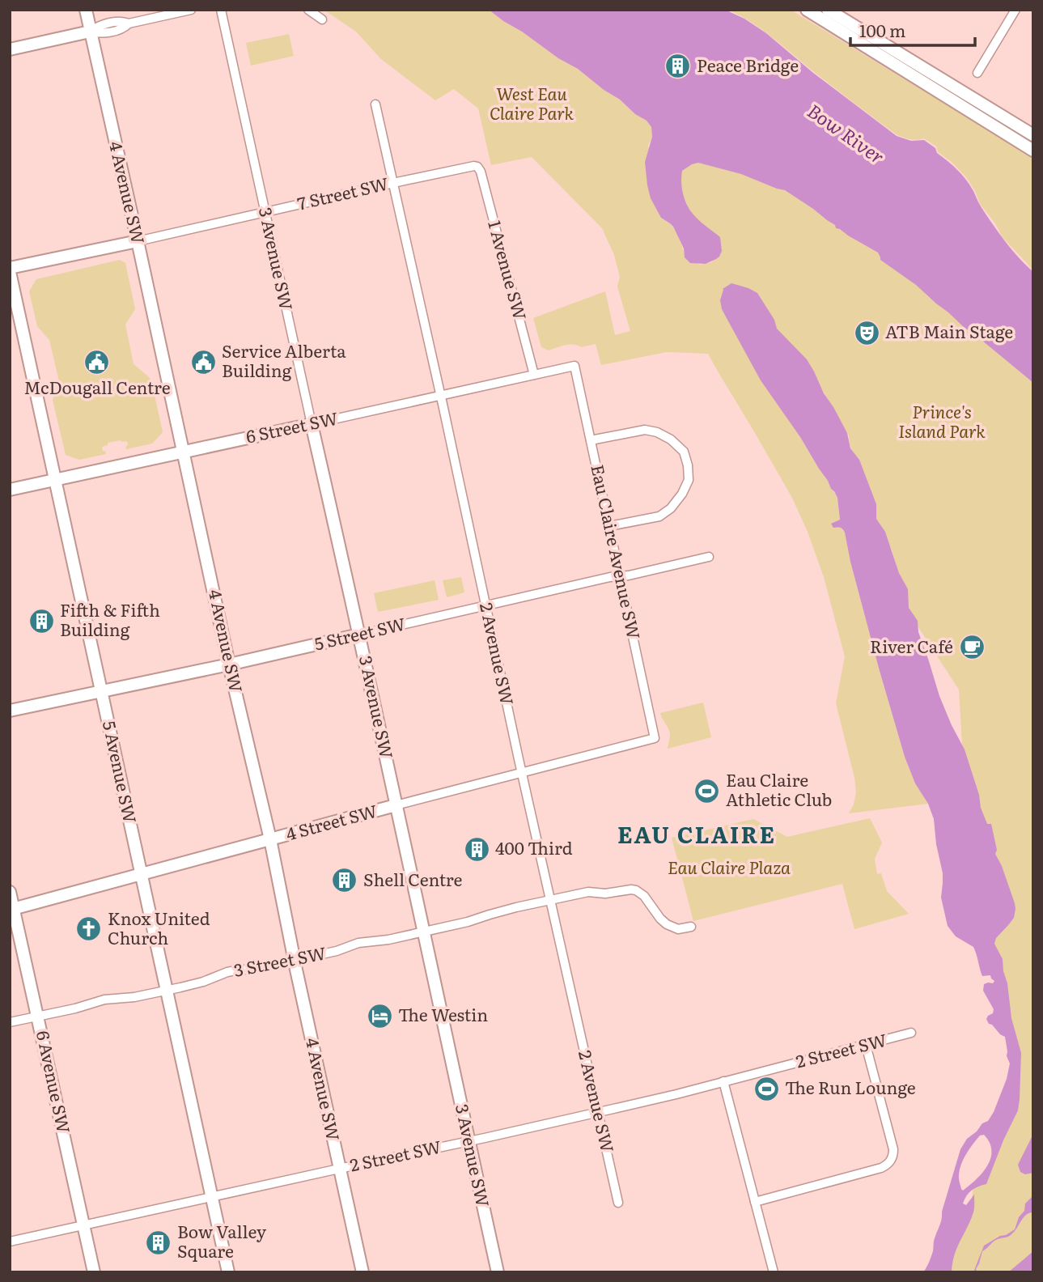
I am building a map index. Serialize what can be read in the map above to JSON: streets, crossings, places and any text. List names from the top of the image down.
{
  "streets": {
    "main road": [
      "4 Avenue SW",
      "7 Street SW",
      "3 Avenue SW",
      "6 Street SW",
      "5 Street SW",
      "5 Avenue SW",
      "4 Street SW",
      "6 Avenue SW"
    ],
    "street": [
      "1 Avenue SW",
      "Eau Claire Avenue SW",
      "2 Avenue SW",
      "3 Street SW",
      "2 Street SW"
    ]
  },
  "crossings": [
    ["4 Avenue SW", "7 Street SW"],
    ["4 Avenue SW", "6 Street SW"],
    ["4 Avenue SW", "5 Street SW"],
    ["4 Avenue SW", "4 Street SW"],
    ["4 Avenue SW", "3 Street SW"],
    ["4 Avenue SW", "2 Street SW"],
    ["7 Street SW", "3 Avenue SW"],
    ["7 Street SW", "1 Avenue SW"],
    ["7 Street SW", "2 Avenue SW"],
    ["7 Street SW", "5 Avenue SW"],
    ["3 Avenue SW", "6 Street SW"],
    ["3 Avenue SW", "5 Street SW"],
    ["3 Avenue SW", "4 Street SW"],
    ["3 Avenue SW", "3 Street SW"],
    ["3 Avenue SW", "2 Street SW"],
    ["1 Avenue SW", "6 Street SW"],
    ["6 Street SW", "Eau Claire Avenue SW"],
    ["6 Street SW", "2 Avenue SW"],
    ["6 Street SW", "5 Avenue SW"],
    ["Eau Claire Avenue SW", "5 Street SW"],
    ["Eau Claire Avenue SW", "4 Street SW"],
    ["5 Street SW", "2 Avenue SW"],
    ["5 Street SW", "5 Avenue SW"],
    ["2 Avenue SW", "4 Street SW"],
    ["2 Avenue SW", "3 Street SW"],
    ["2 Avenue SW", "2 Street SW"],
    ["5 Avenue SW", "4 Street SW"],
    ["5 Avenue SW", "3 Street SW"],
    ["5 Avenue SW", "2 Street SW"],
    ["4 Street SW", "6 Avenue SW"],
    ["3 Street SW", "6 Avenue SW"],
    ["2 Street SW", "6 Avenue SW"]
  ],
  "districts": ["EAU CLAIRE"],
  "water": ["Bow River"],
  "parks": ["West Eau Claire Park", "Prince's Island Park", "Eau Claire Plaza"],
  "places": {
    "building": [
      "Peace Bridge",
      "Fifth & Fifth Building",
      "400 Third",
      "Shell Centre",
      "Bow Valley Square"
    ],
    "theatre": ["ATB Main Stage"],
    "public building": ["Service Alberta Building", "McDougall Centre"],
    "cafe": ["River Café"],
    "sports": ["Eau Claire Athletic Club", "The Run Lounge"],
    "church": ["Knox United Church"],
    "hotel": ["The Westin"]
  },
  "scale_bar": "100 m"
}
